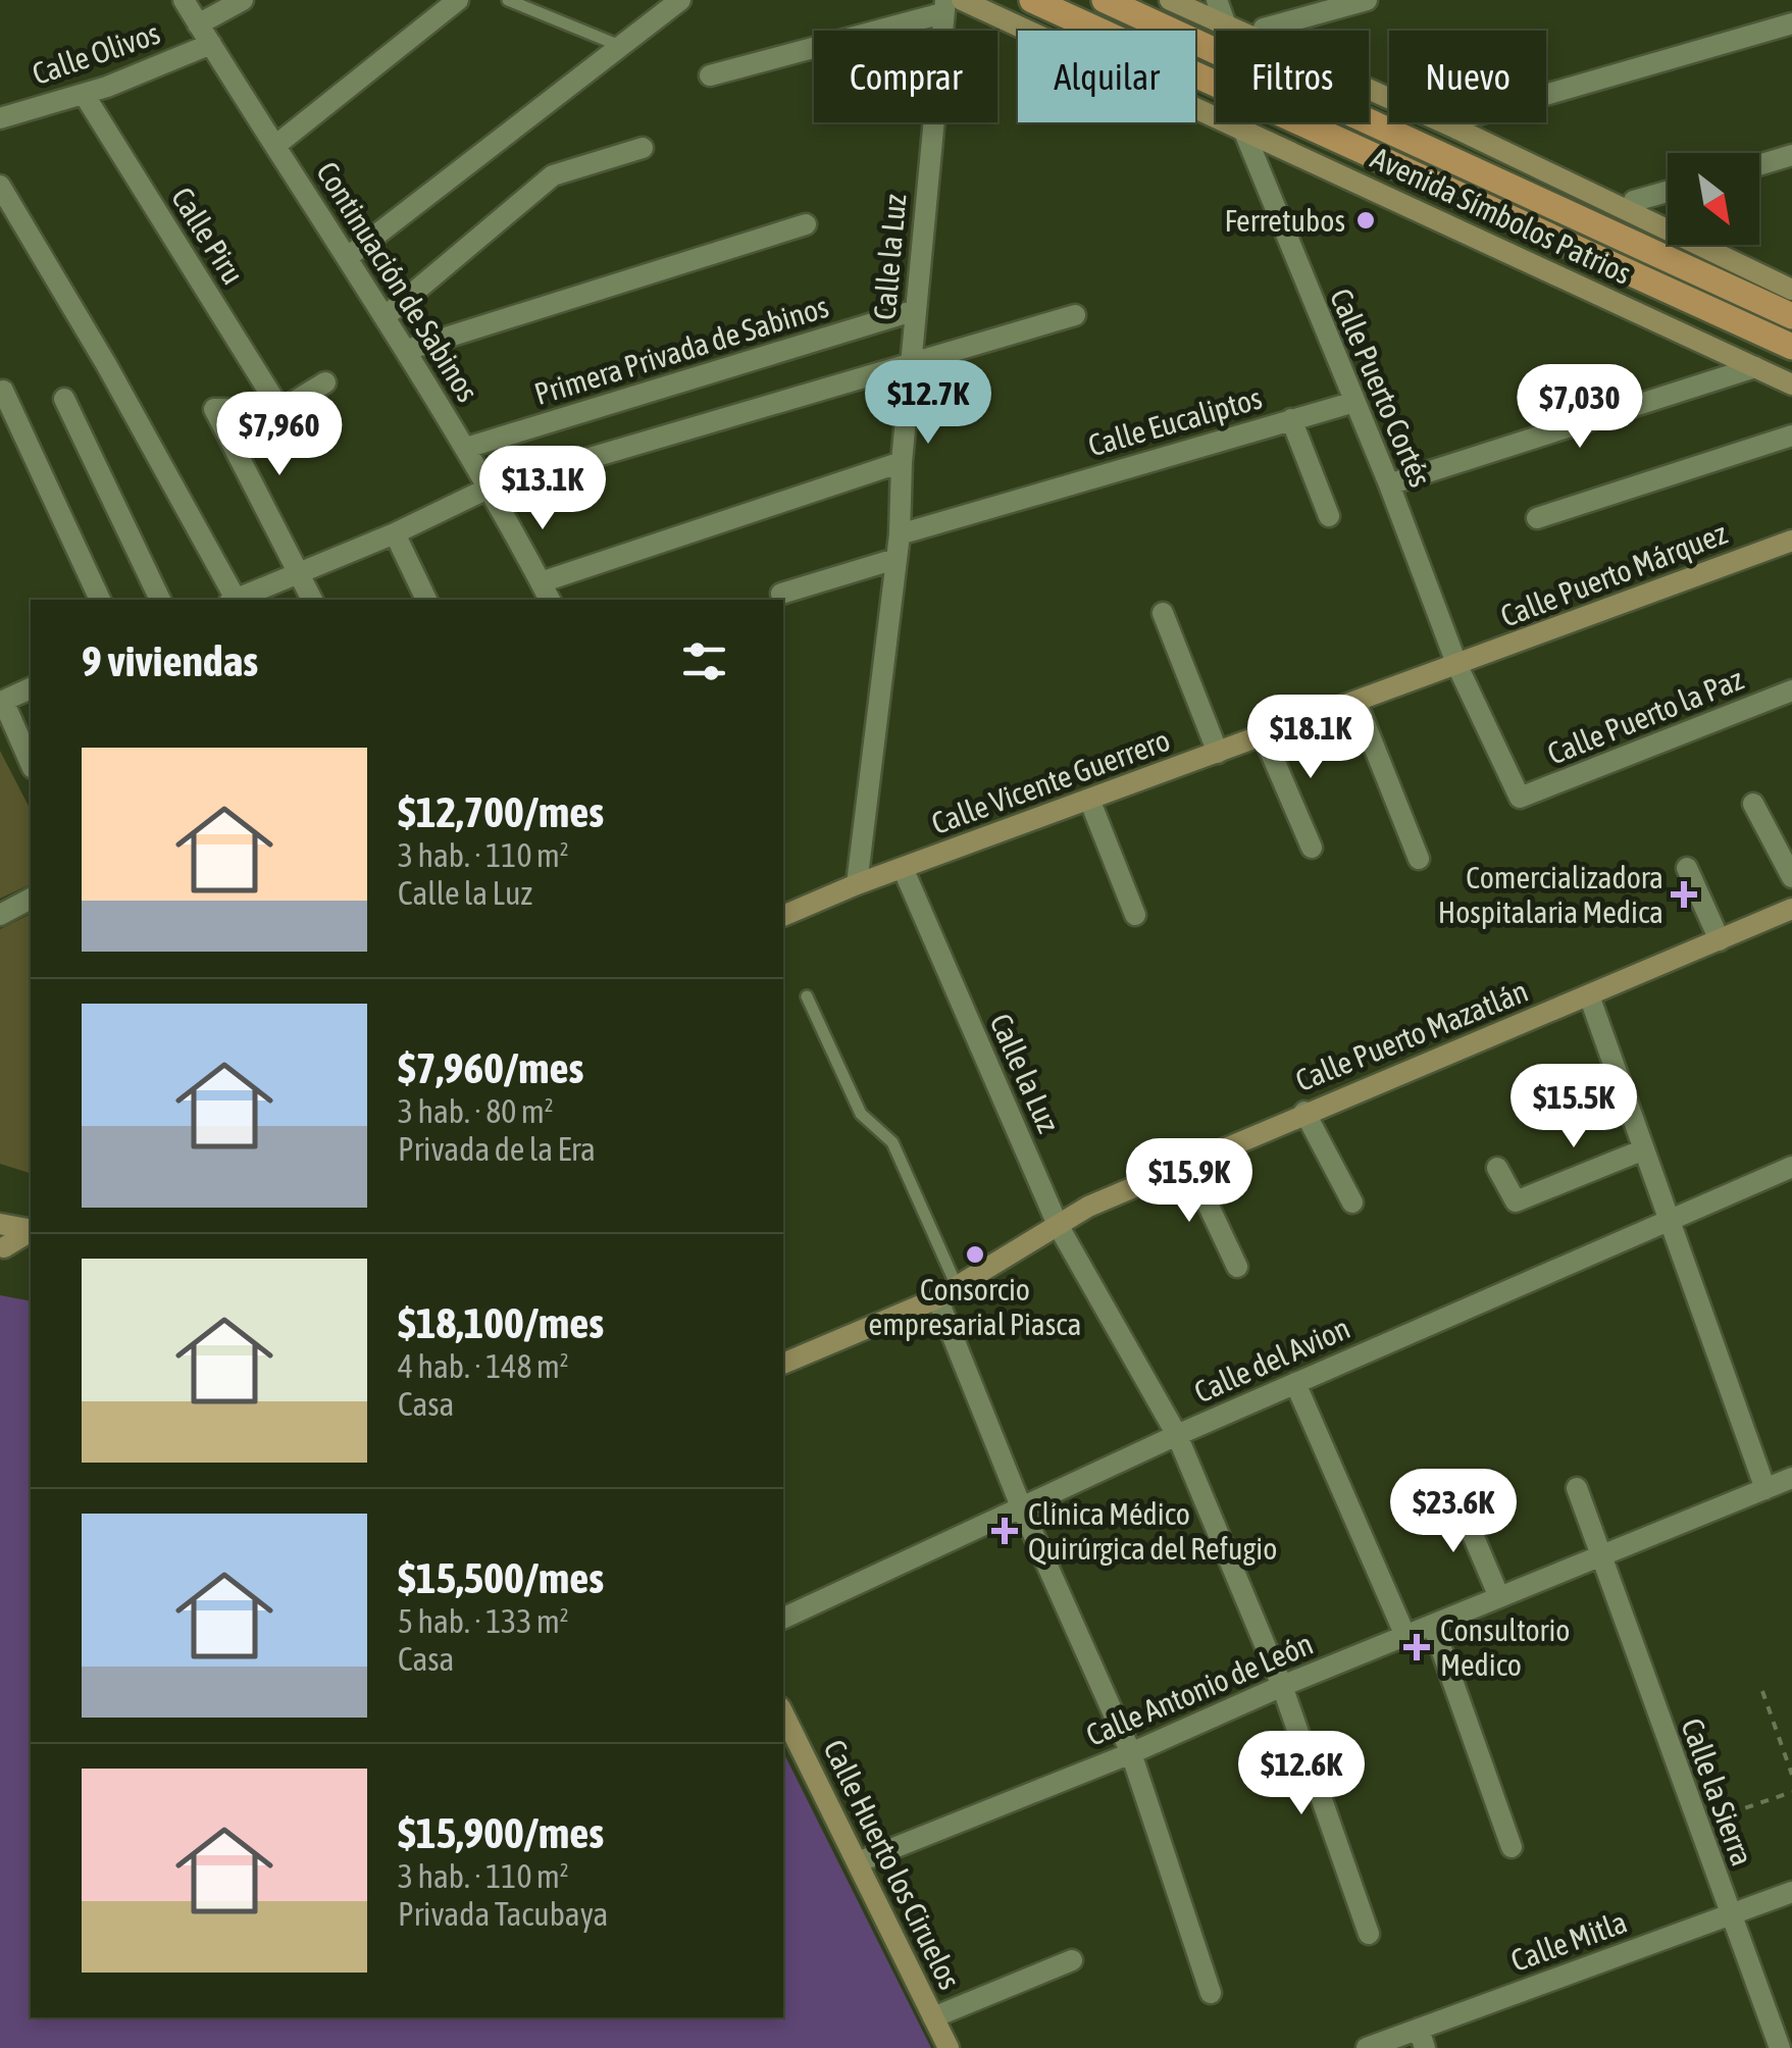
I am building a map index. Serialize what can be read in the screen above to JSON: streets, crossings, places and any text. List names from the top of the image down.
{
  "streets": {
    "main road": ["Avenida Símbolos Patrios"],
    "street": [
      "Calle Olivos",
      "Calle Piru",
      "Calle la Luz",
      "Continuación de Sabinos",
      "Primera Privada de Sabinos",
      "Calle Puerto Cortés",
      "Calle Eucaliptos",
      "Calle Puerto Márquez",
      "Calle Puerto la Paz",
      "Calle Vicente Guerrero",
      "Calle Puerto Mazatlán",
      "Calle del Avion",
      "Calle Antonio de León",
      "Calle la Sierra",
      "Calle Huerto los Ciruelos",
      "Calle Mitla"
    ]
  },
  "crossings": [
    ["Calle Olivos", "Calle Piru"],
    ["Calle Olivos", "Continuación de Sabinos"],
    ["Avenida Símbolos Patrios", "Calle Puerto Cortés"],
    ["Calle la Luz", "Primera Privada de Sabinos"],
    ["Calle la Luz", "Calle Eucaliptos"],
    ["Calle la Luz", "Calle Vicente Guerrero"],
    ["Calle la Luz", "Calle Puerto Mazatlán"],
    ["Calle la Luz", "Calle del Avion"],
    ["Calle la Luz", "Calle Antonio de León"],
    ["Continuación de Sabinos", "Primera Privada de Sabinos"],
    ["Calle Puerto Cortés", "Calle Eucaliptos"],
    ["Calle Puerto Cortés", "Calle Puerto Márquez"],
    ["Calle Puerto Cortés", "Calle Puerto la Paz"],
    ["Calle Puerto Cortés", "Calle Vicente Guerrero"],
    ["Calle Puerto Márquez", "Calle Vicente Guerrero"],
    ["Calle Antonio de León", "Calle la Sierra"],
    ["Calle Antonio de León", "Calle Huerto los Ciruelos"],
    ["Calle la Sierra", "Calle Mitla"]
  ],
  "places": {
    "other": ["Ferretubos", "Consorcio empresarial Piasca"],
    "health": ["Comercializadora Hospitalaria Medica", "Clínica Médico Quirúrgica del Refugio", "Consultorio Medico"]
  },
  "north": "bottom right",
  "page": {
    "chip": [
      "Comprar",
      "Alquilar",
      "Filtros",
      "Nuevo"
    ],
    "price": [
      "$12.7K",
      "$7,030",
      "$7,960",
      "$13.1K",
      "$18.1K",
      "$15.5K",
      "$15.9K",
      "$23.6K",
      "$12.6K"
    ],
    "heading": "9 viviendas",
    "list": [
      {
        "name": "$12,700/mes",
        "note": "3 hab. · 110 m² · Calle la Luz"
      },
      {
        "name": "$7,960/mes",
        "note": "3 hab. · 80 m² · Privada de la Era"
      },
      {
        "name": "$18,100/mes",
        "note": "4 hab. · 148 m² · Casa"
      },
      {
        "name": "$15,500/mes",
        "note": "5 hab. · 133 m² · Casa"
      },
      {
        "name": "$15,900/mes",
        "note": "3 hab. · 110 m² · Privada Tacubaya"
      }
    ]
  }
}
